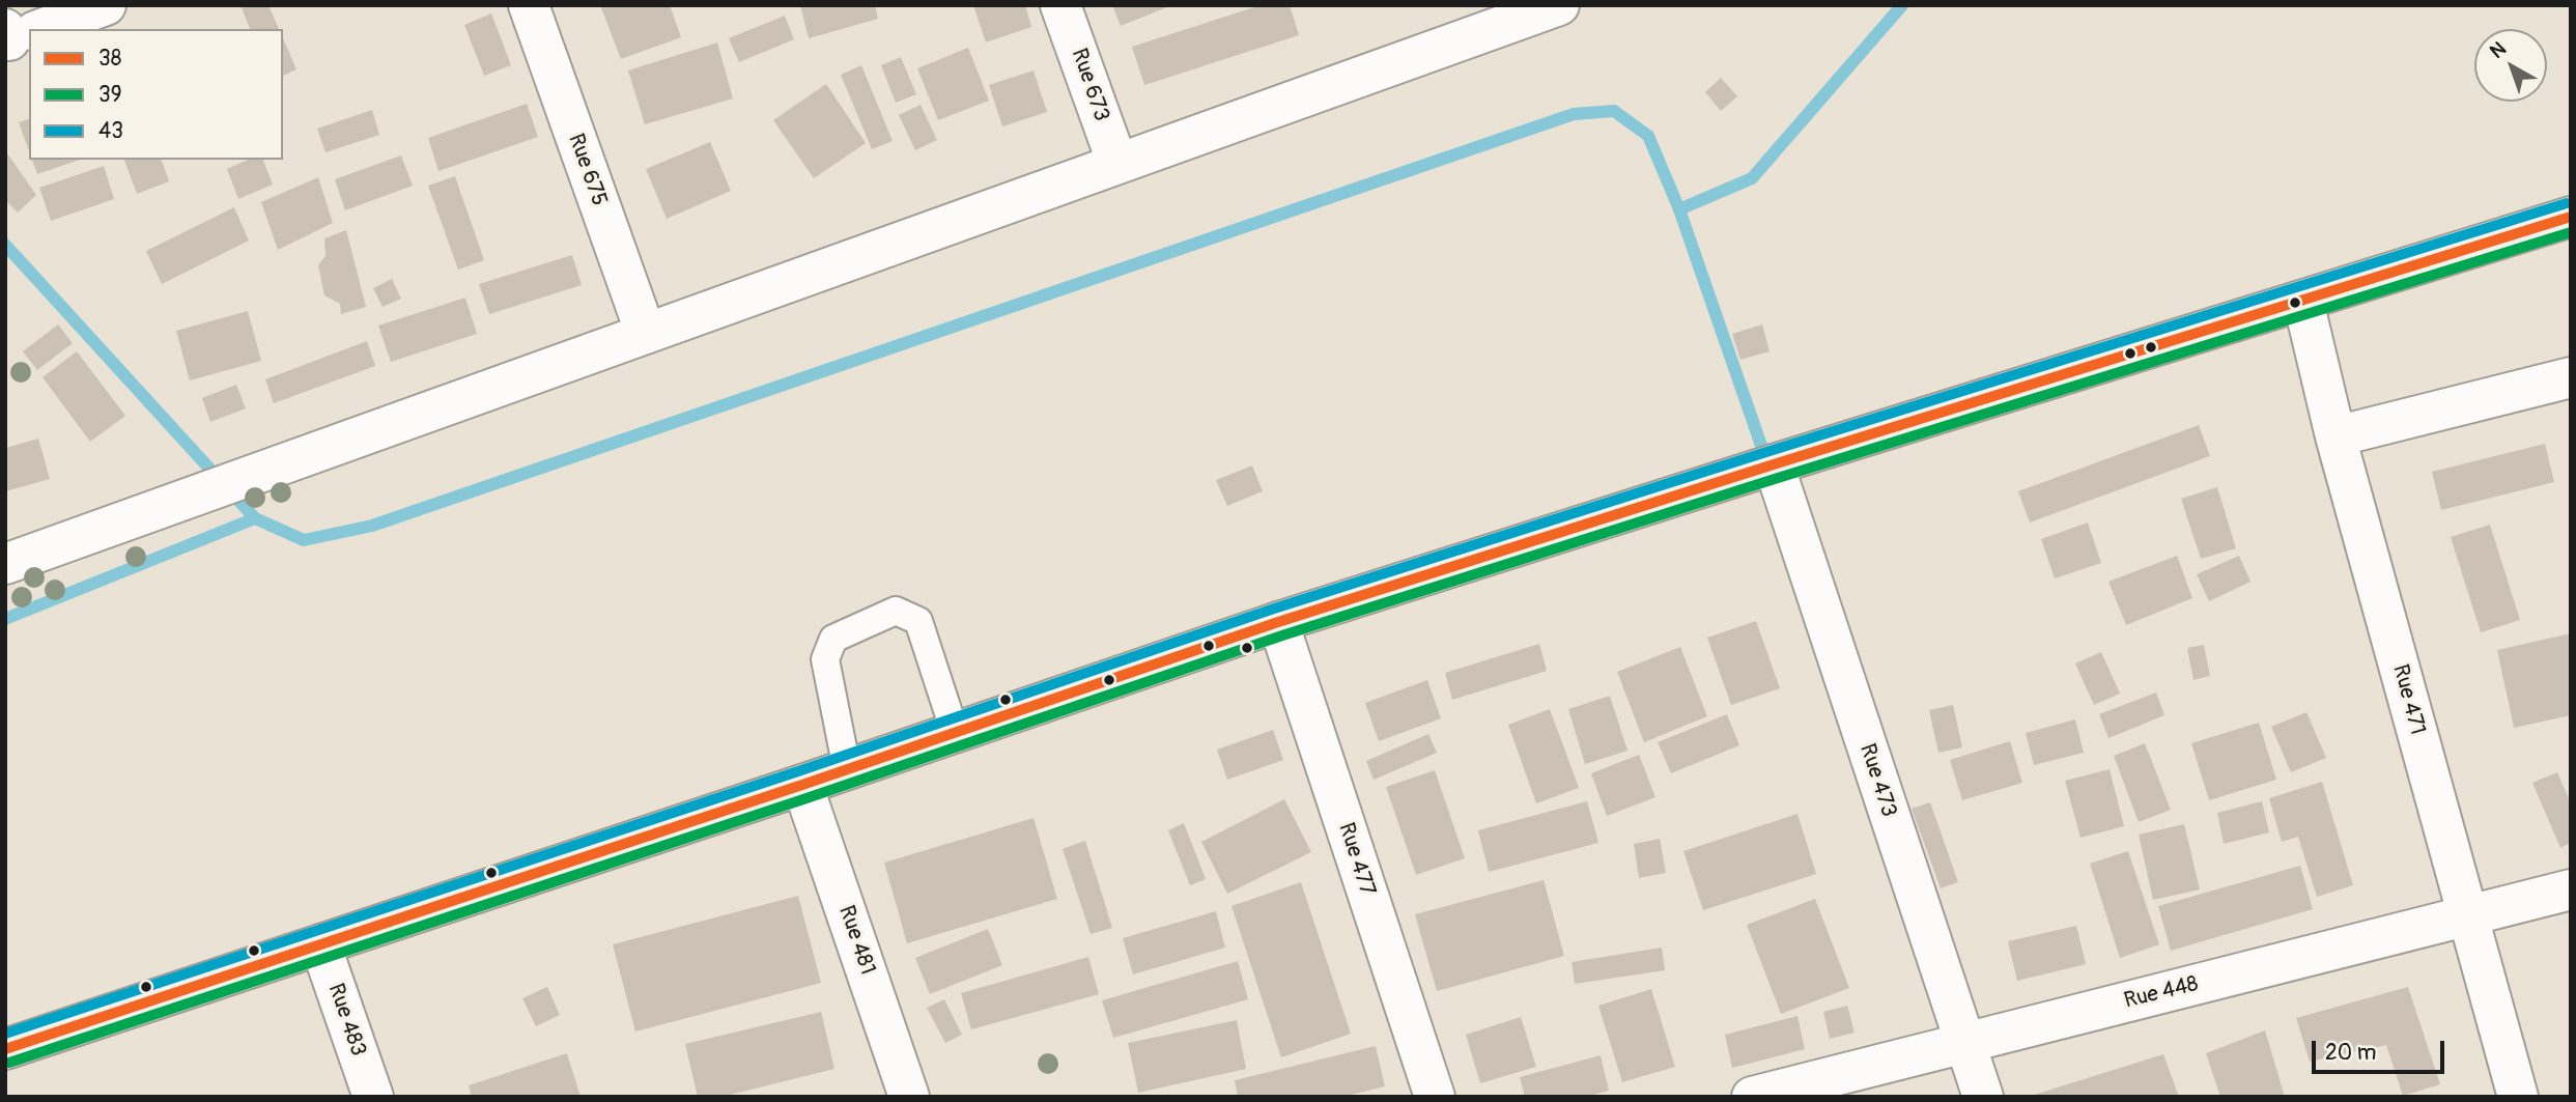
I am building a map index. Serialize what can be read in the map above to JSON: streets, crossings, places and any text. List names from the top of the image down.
{
  "streets": {
    "street": [
      "Rue 673",
      "Rue 675",
      "Rue 471",
      "Rue 473",
      "Rue 477",
      "Rue 481",
      "Rue 448",
      "Rue 483"
    ]
  },
  "crossings": [
    ["Rue 471", "Rue 448"],
    ["Rue 473", "Rue 448"]
  ],
  "lines": ["transit line 43", "transit line 38", "transit line 39"],
  "legend": ["38", "39", "43"],
  "scale_bar": "20 m",
  "north": "top left"
}
